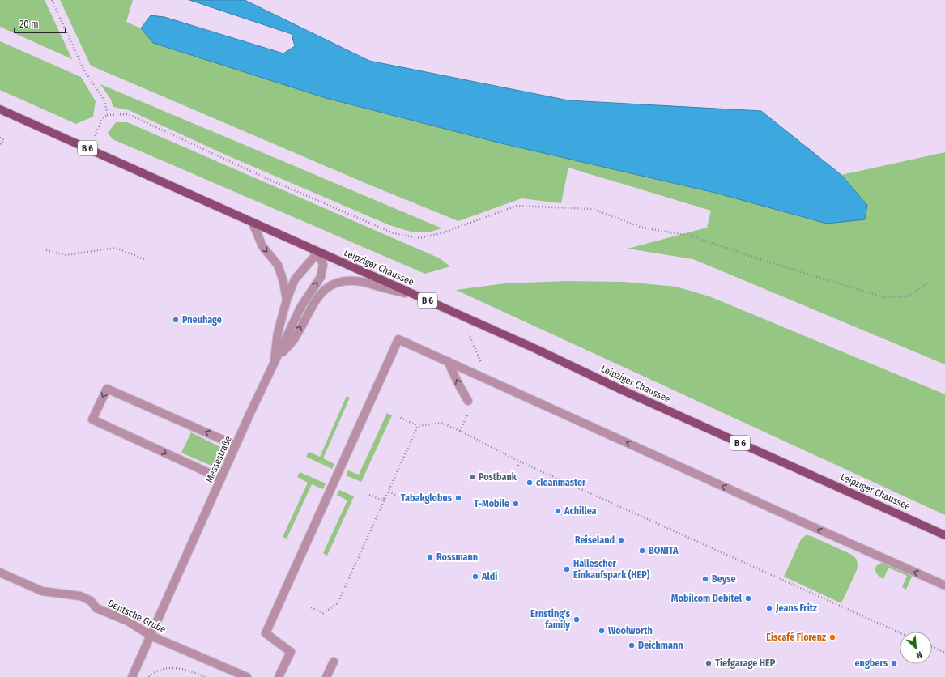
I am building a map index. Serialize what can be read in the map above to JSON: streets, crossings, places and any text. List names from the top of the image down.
{
  "streets": {
    "main road": ["B 6", "Leipziger Chaussee"],
    "street": ["Messestraße", "Deutsche Grube"]
  },
  "crossings": [
    ["B 6", "Leipziger Chaussee"],
    ["B 6", "Messestraße"],
    ["Leipziger Chaussee", "Messestraße"],
    ["Messestraße", "Deutsche Grube"]
  ],
  "places": [
    "Pneuhage",
    "Postbank",
    "cleanmaster",
    "Tabakglobus",
    "T-Mobile",
    "Achillea",
    "Reiseland",
    "BONITA",
    "Rossmann",
    "Hallescher Einkaufspark (HEP)",
    "Aldi",
    "Beyse",
    "Mobilcom Debitel",
    "Jeans Fritz",
    "Ernsting's family",
    "Woolworth",
    "Eiscafé Florenz",
    "Deichmann",
    "Tiefgarage HEP",
    "engbers"
  ],
  "scale_bar": "20 m",
  "north": "bottom right"
}
